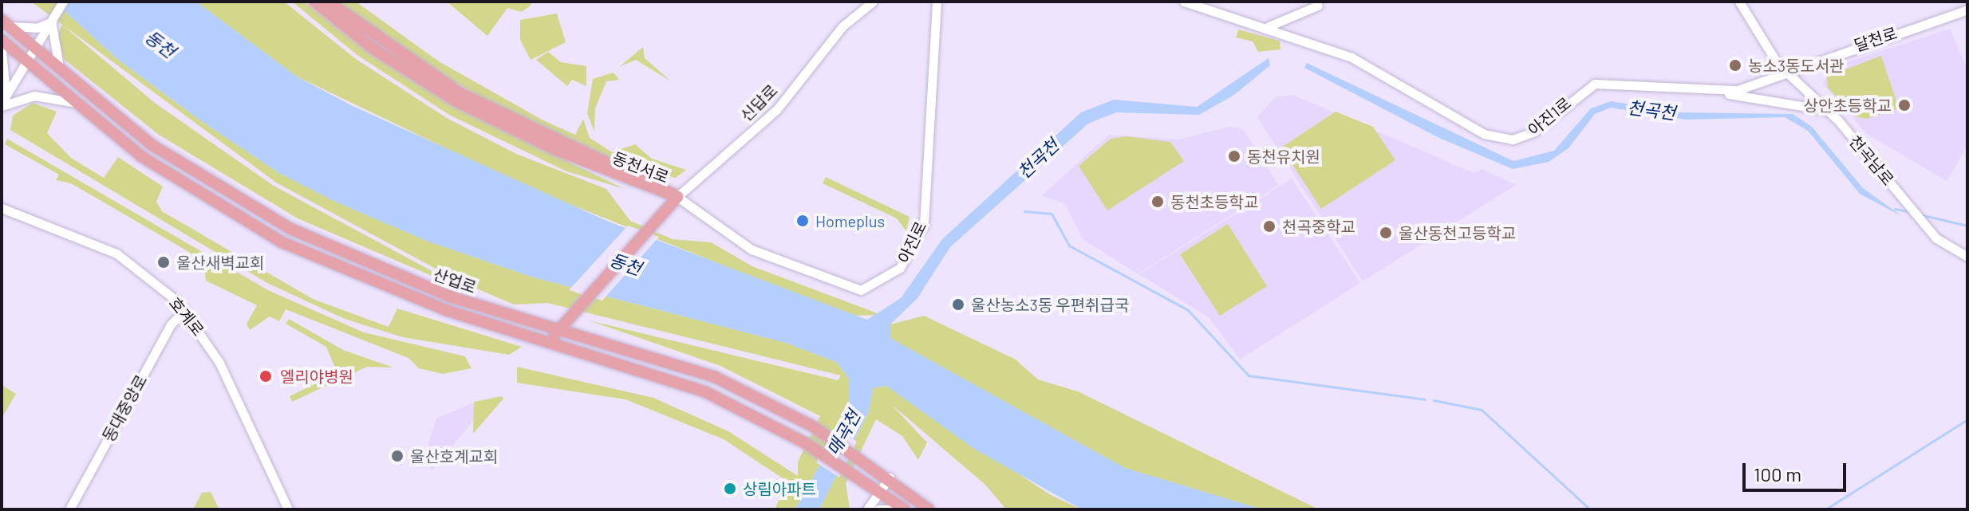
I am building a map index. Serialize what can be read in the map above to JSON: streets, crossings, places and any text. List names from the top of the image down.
{
  "streets": {
    "main road": ["신답로", "동천서로", "산업로"],
    "street": [
      "달천로",
      "아진1로",
      "천곡남로",
      "아진로",
      "호계로",
      "동대중앙로"
    ]
  },
  "crossings": [
    ["달천로", "아진1로"],
    ["달천로", "천곡남로"],
    ["신답로", "동천서로"],
    ["신답로", "아진로"],
    ["신답로", "산업로"],
    ["아진1로", "천곡남로"],
    ["동천서로", "아진로"],
    ["호계로", "동대중앙로"]
  ],
  "water": ["동천", "천곡천", "매곡천"],
  "places": [
    "농소3동도서관",
    "상안초등학교",
    "동천유치원",
    "동천초등학교",
    "Homeplus",
    "천곡중학교",
    "울산동천고등학교",
    "울산새벽교회",
    "울산농소3동 우편취급국",
    "엘리야병원",
    "울산호계교회",
    "상림아파트"
  ],
  "scale_bar": "100 m"
}
